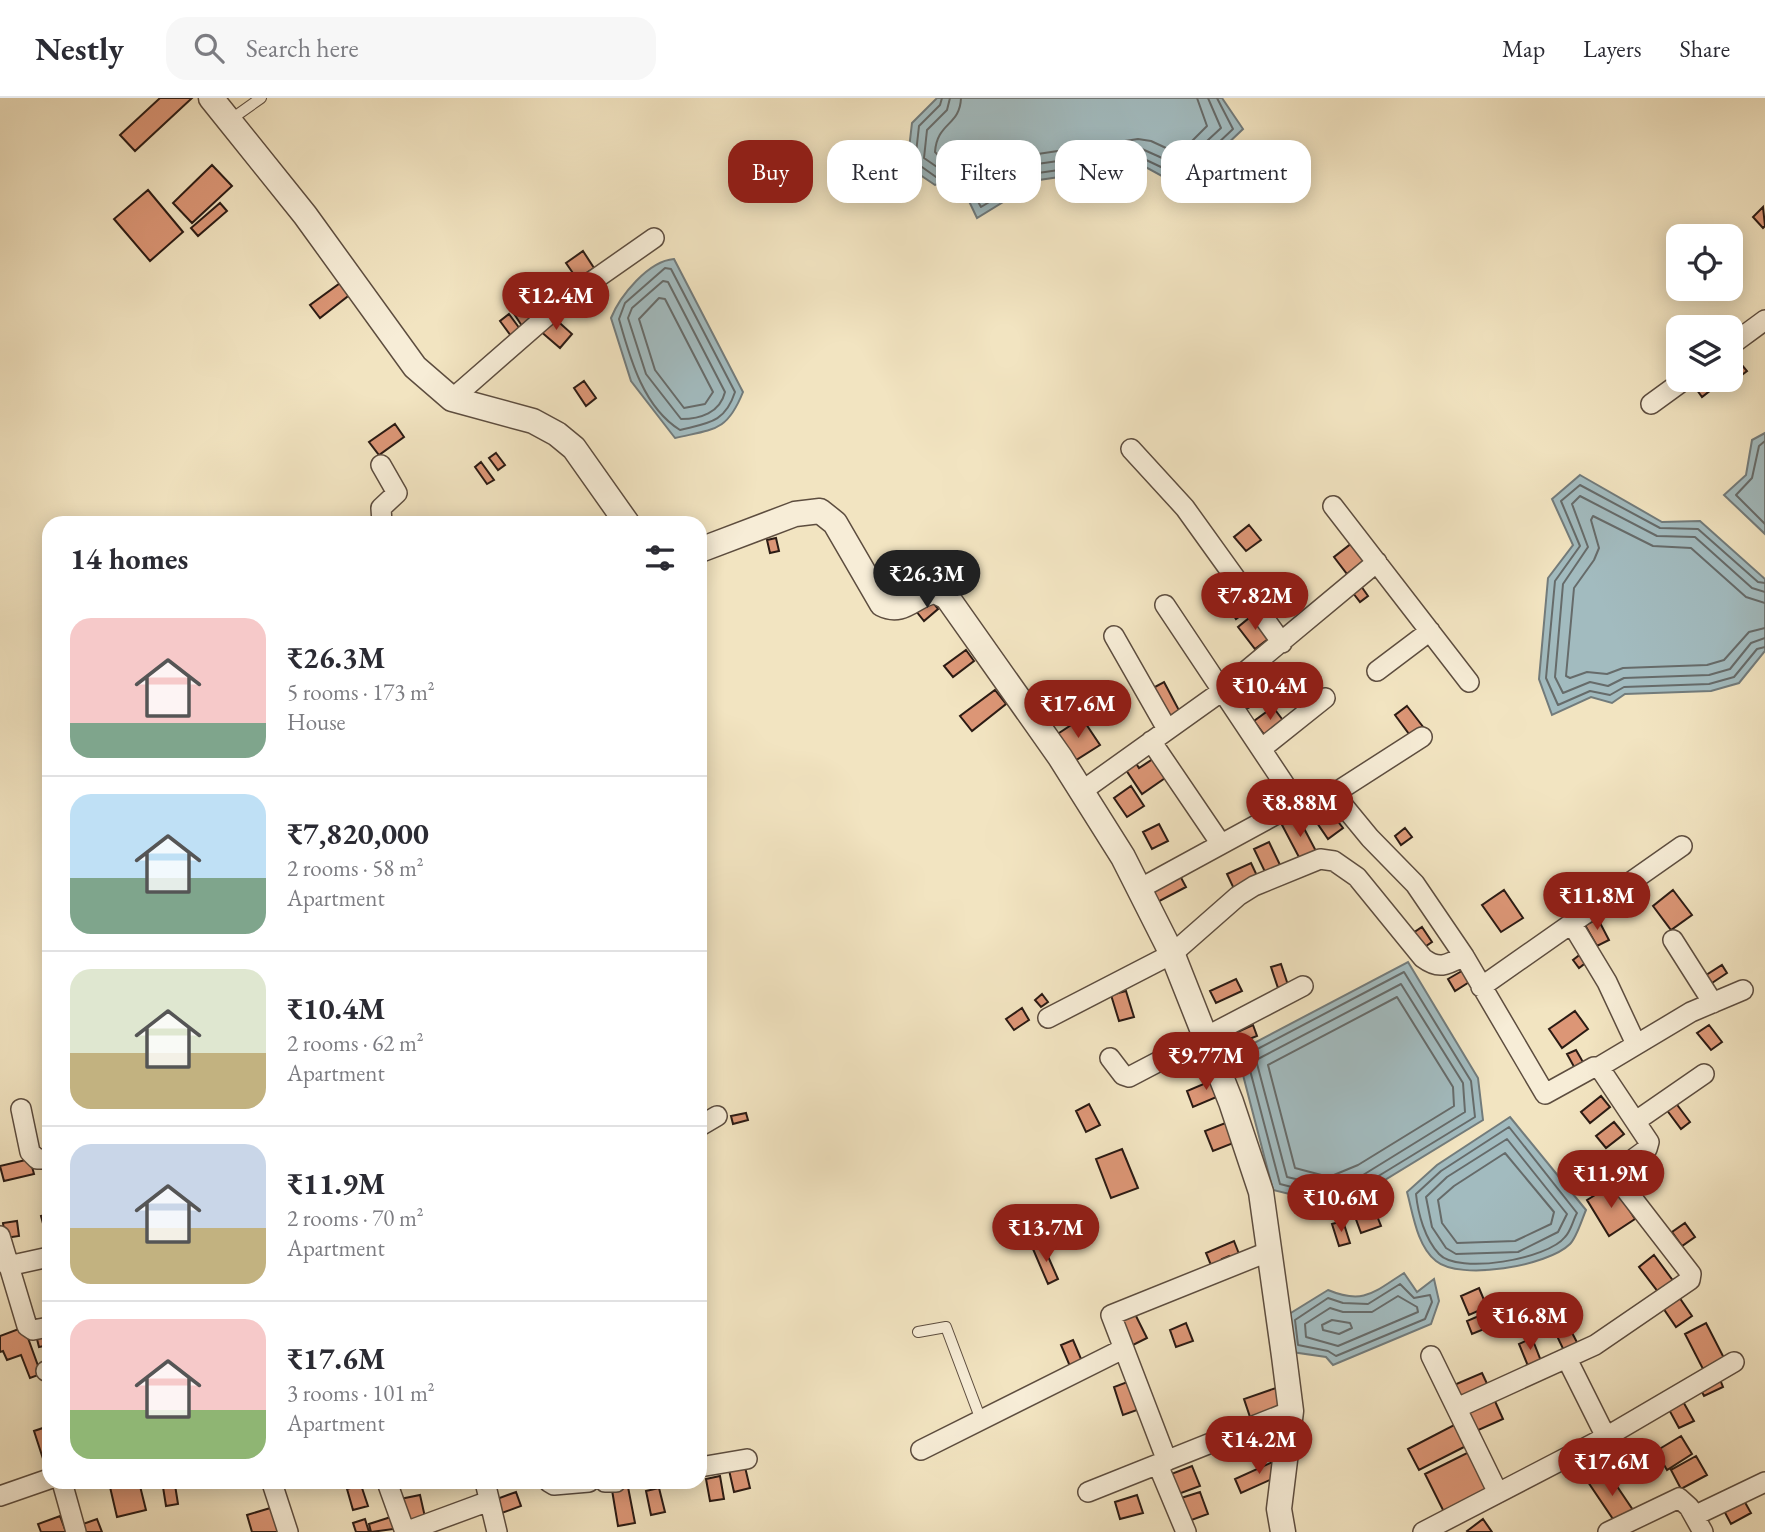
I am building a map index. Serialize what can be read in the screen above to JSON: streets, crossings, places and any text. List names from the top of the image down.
{
  "page": {
    "header": "Nestly",
    "search": "Search here",
    "nav": ["Map", "Layers", "Share"],
    "chip": [
      "Buy",
      "Rent",
      "Filters",
      "New",
      "Apartment"
    ],
    "price": [
      "₹12.4M",
      "₹26.3M",
      "₹7.82M",
      "₹10.4M",
      "₹17.6M",
      "₹8.88M",
      "₹11.8M",
      "₹9.77M",
      "₹11.9M",
      "₹10.6M",
      "₹13.7M",
      "₹16.8M",
      "₹14.2M",
      "₹17.6M"
    ],
    "heading": "14 homes",
    "list": [
      {
        "name": "₹26.3M",
        "note": "5 rooms · 173 m² · House"
      },
      {
        "name": "₹7,820,000",
        "note": "2 rooms · 58 m² · Apartment"
      },
      {
        "name": "₹10.4M",
        "note": "2 rooms · 62 m² · Apartment"
      },
      {
        "name": "₹11.9M",
        "note": "2 rooms · 70 m² · Apartment"
      },
      {
        "name": "₹17.6M",
        "note": "3 rooms · 101 m² · Apartment"
      }
    ]
  }
}
